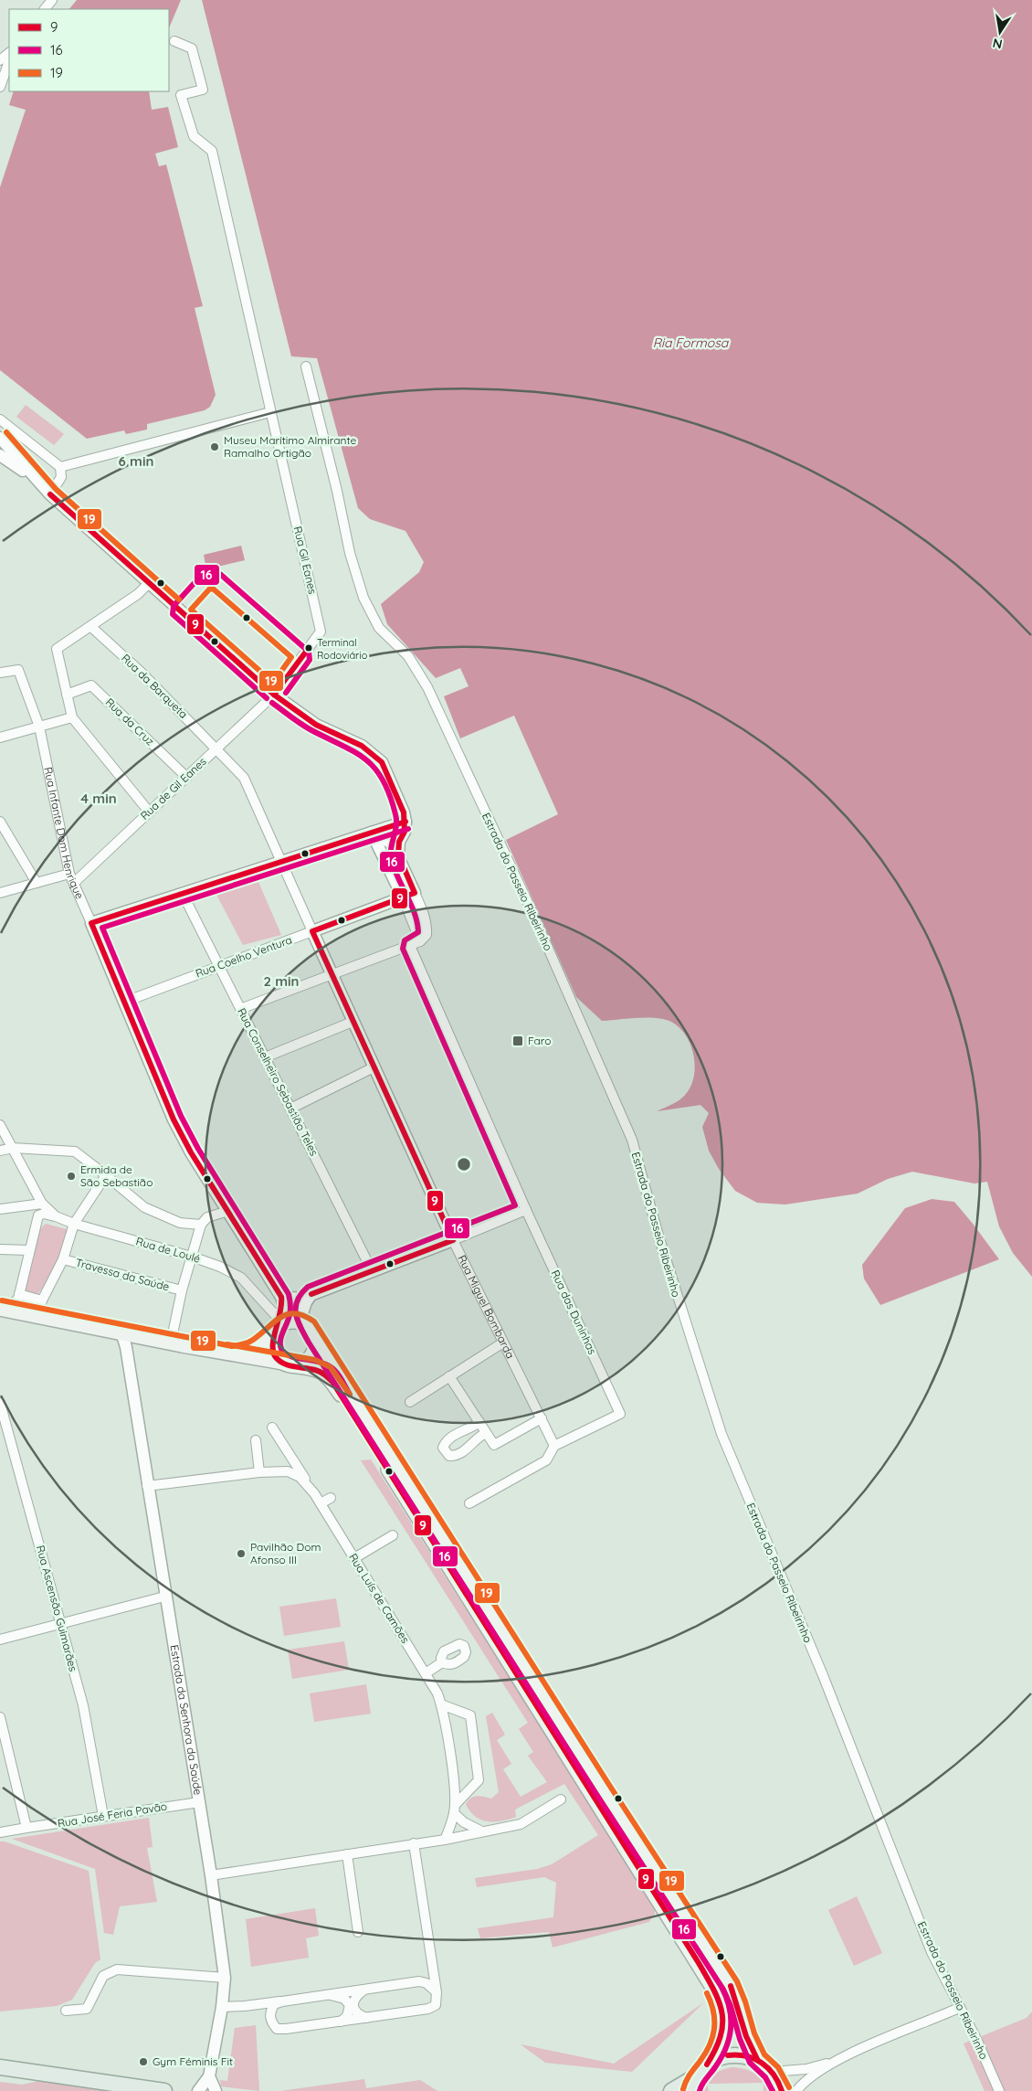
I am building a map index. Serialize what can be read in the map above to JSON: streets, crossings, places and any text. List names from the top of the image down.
{
  "streets": {
    "street": [
      "Rua Gil Eanes",
      "Rua da Barqueta",
      "Rua da Cruz",
      "Rua de Gil Eanes",
      "Rua Infante Dom Henrique",
      "Estrada do Passeio Ribeirinho",
      "Rua Coelho Ventura",
      "Rua Conselheiro Sebastião Teles",
      "Rua de Loulé",
      "Travessa da Saúde",
      "Rua Miguel Bombarda",
      "Rua das Duninhas",
      "Rua Luís de Camões",
      "Rua Ascensão Guimarães",
      "Estrada da Senhora da Saúde",
      "Rua José Feria Pavão"
    ]
  },
  "crossings": [
    ["Rua Gil Eanes", "Rua de Gil Eanes"],
    ["Rua da Barqueta", "Rua de Gil Eanes"],
    ["Rua da Barqueta", "Rua Miguel Bombarda"],
    ["Rua da Cruz", "Rua de Gil Eanes"],
    ["Rua de Gil Eanes", "Rua Infante Dom Henrique"],
    ["Rua de Gil Eanes", "Rua Miguel Bombarda"],
    ["Rua Infante Dom Henrique", "Rua Coelho Ventura"],
    ["Rua Coelho Ventura", "Rua Conselheiro Sebastião Teles"],
    ["Rua Coelho Ventura", "Rua Miguel Bombarda"],
    ["Rua Miguel Bombarda", "Rua das Duninhas"],
    ["Rua Luís de Camões", "Estrada da Senhora da Saúde"],
    ["Rua Ascensão Guimarães", "Rua José Feria Pavão"],
    ["Estrada da Senhora da Saúde", "Rua José Feria Pavão"]
  ],
  "water": ["Ria Formosa"],
  "places": {
    "other": [
      "Museu Marítimo Almirante Ramalho Ortigão",
      "Terminal Rodoviário",
      "Ermida de São Sebastião",
      "Pavilhão Dom Afonso III",
      "Gym Féminis Fit"
    ],
    "transit": ["Faro"]
  },
  "lines": ["transit line 19", "transit line 9", "transit line 16"],
  "legend": ["9", "16", "19"],
  "north": "bottom",
  "rings": ["6 min", "4 min", "2 min"]
}
